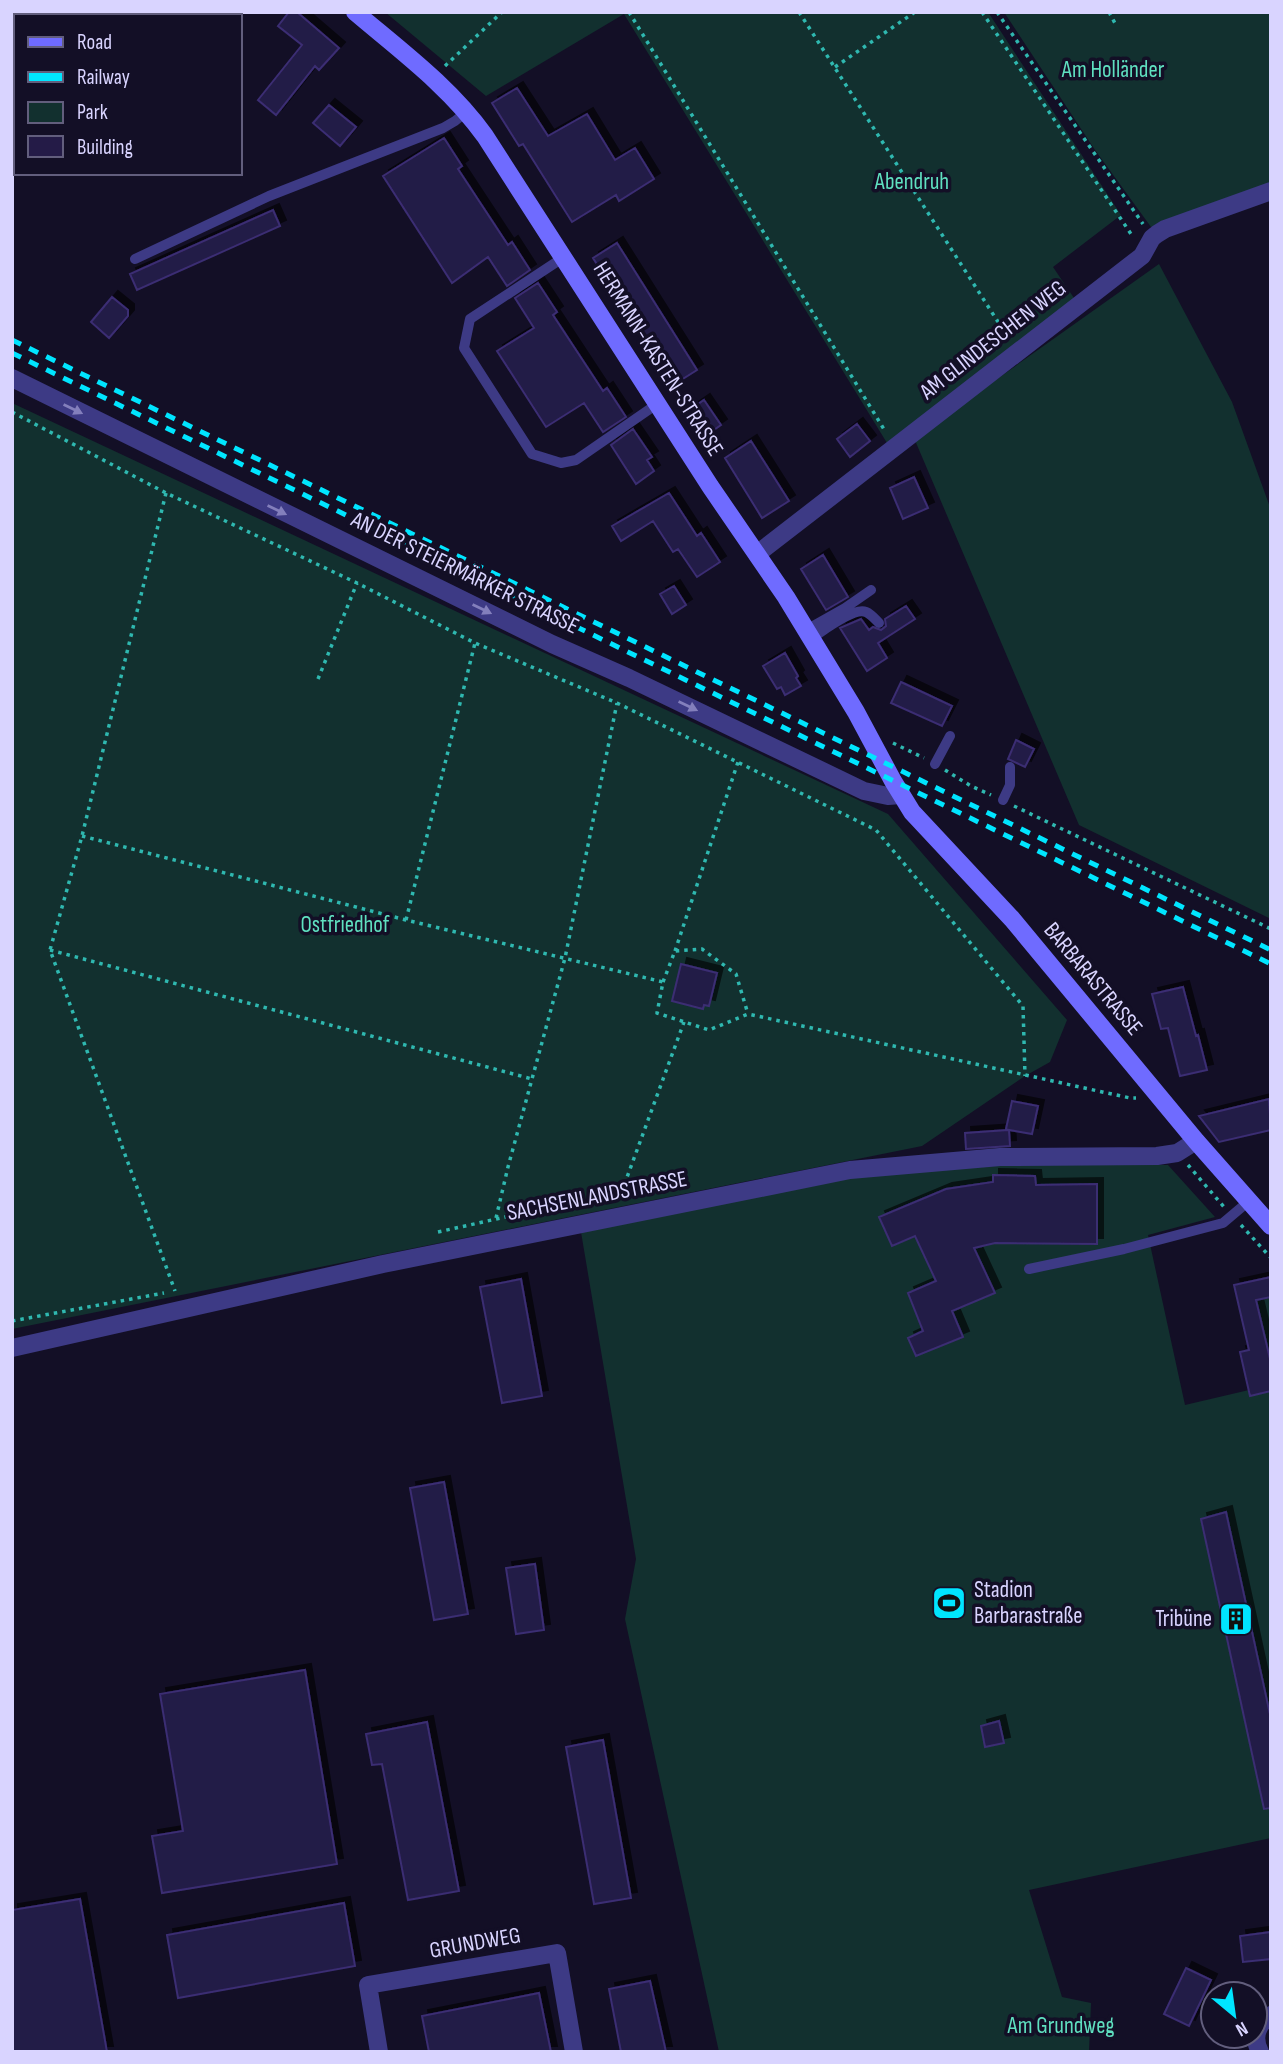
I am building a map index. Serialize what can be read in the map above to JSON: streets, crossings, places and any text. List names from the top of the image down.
{
  "streets": {
    "street": [
      "AM GLINDESCHEN WEG",
      "HERMANN-KASTEN-STRASSE",
      "AN DER STEIERMÄRKER STRASSE",
      "BARBARASTRASSE",
      "SACHSENLANDSTRASSE",
      "GRUNDWEG"
    ]
  },
  "crossings": [
    ["AM GLINDESCHEN WEG", "HERMANN-KASTEN-STRASSE"],
    ["HERMANN-KASTEN-STRASSE", "BARBARASTRASSE"],
    ["AN DER STEIERMÄRKER STRASSE", "BARBARASTRASSE"],
    ["BARBARASTRASSE", "SACHSENLANDSTRASSE"]
  ],
  "one_way": ["AN DER STEIERMÄRKER STRASSE"],
  "parks": [
    "Am Holländer",
    "Abendruh",
    "Ostfriedhof",
    "Am Grundweg"
  ],
  "places": {
    "sports": ["Stadion Barbarastraße"],
    "building": ["Tribüne"]
  },
  "legend": [
    "Road",
    "Railway",
    "Park",
    "Building"
  ],
  "north": "bottom right"
}
